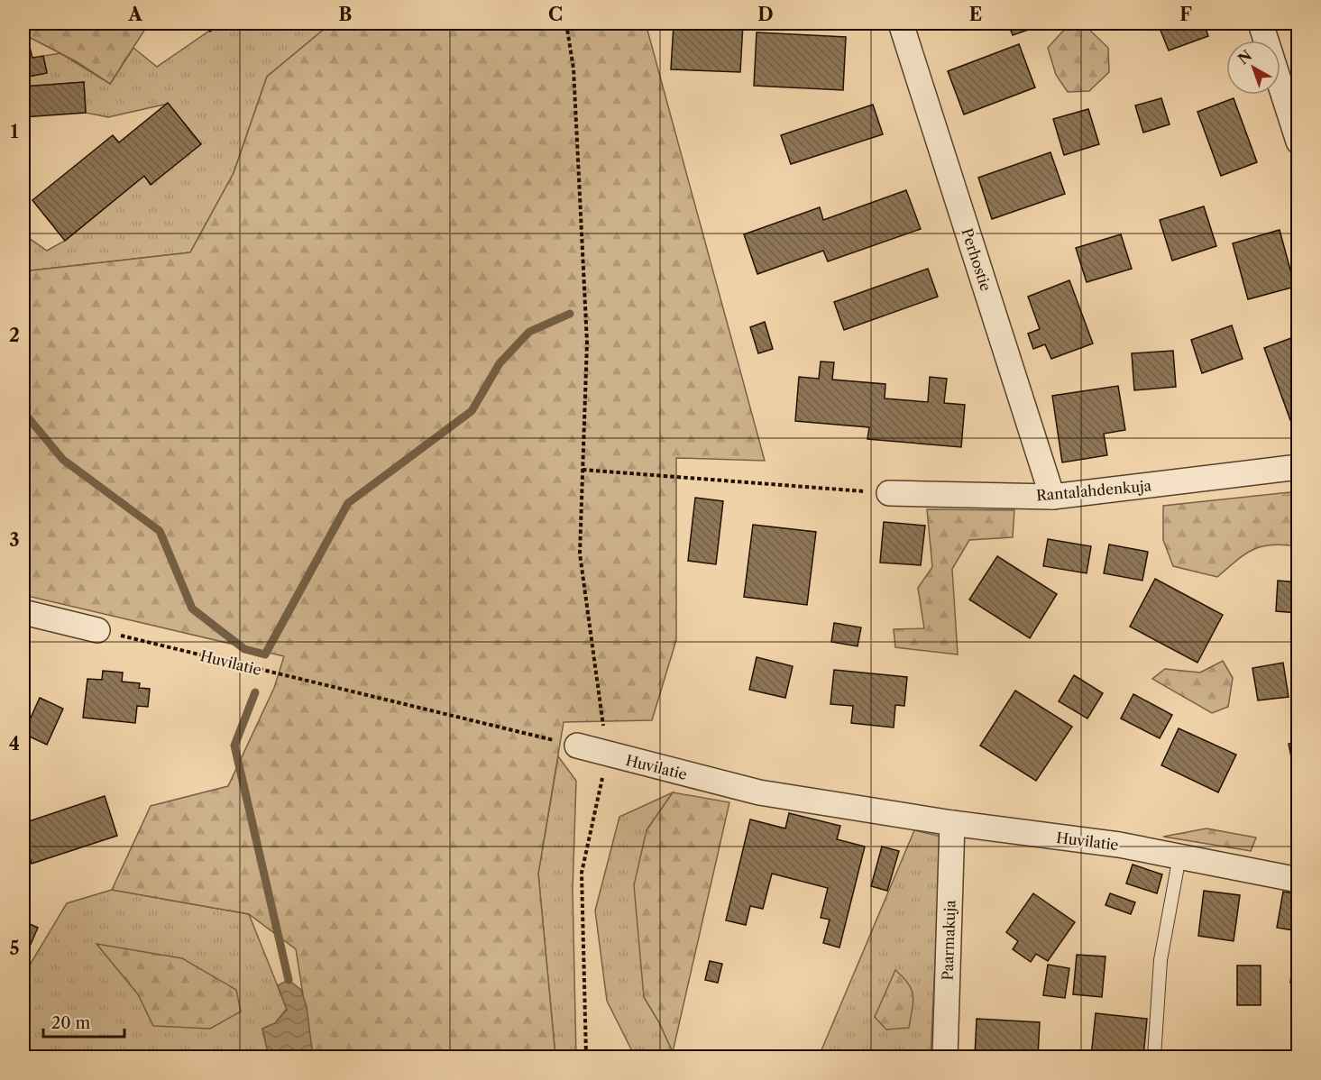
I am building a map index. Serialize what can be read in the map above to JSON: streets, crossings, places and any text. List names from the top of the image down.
{
  "streets": {
    "street": [
      "Perhostie",
      "Rantalahdenkuja",
      "Huvilatie",
      "Paarmakuja"
    ]
  },
  "crossings": [
    ["Perhostie", "Rantalahdenkuja"],
    ["Huvilatie", "Paarmakuja"]
  ],
  "scale_bar": "20 m",
  "north": "top left",
  "grid": {
    "columns": [
      "A",
      "B",
      "C",
      "D",
      "E",
      "F"
    ],
    "rows": [
      "1",
      "2",
      "3",
      "4",
      "5"
    ]
  }
}
